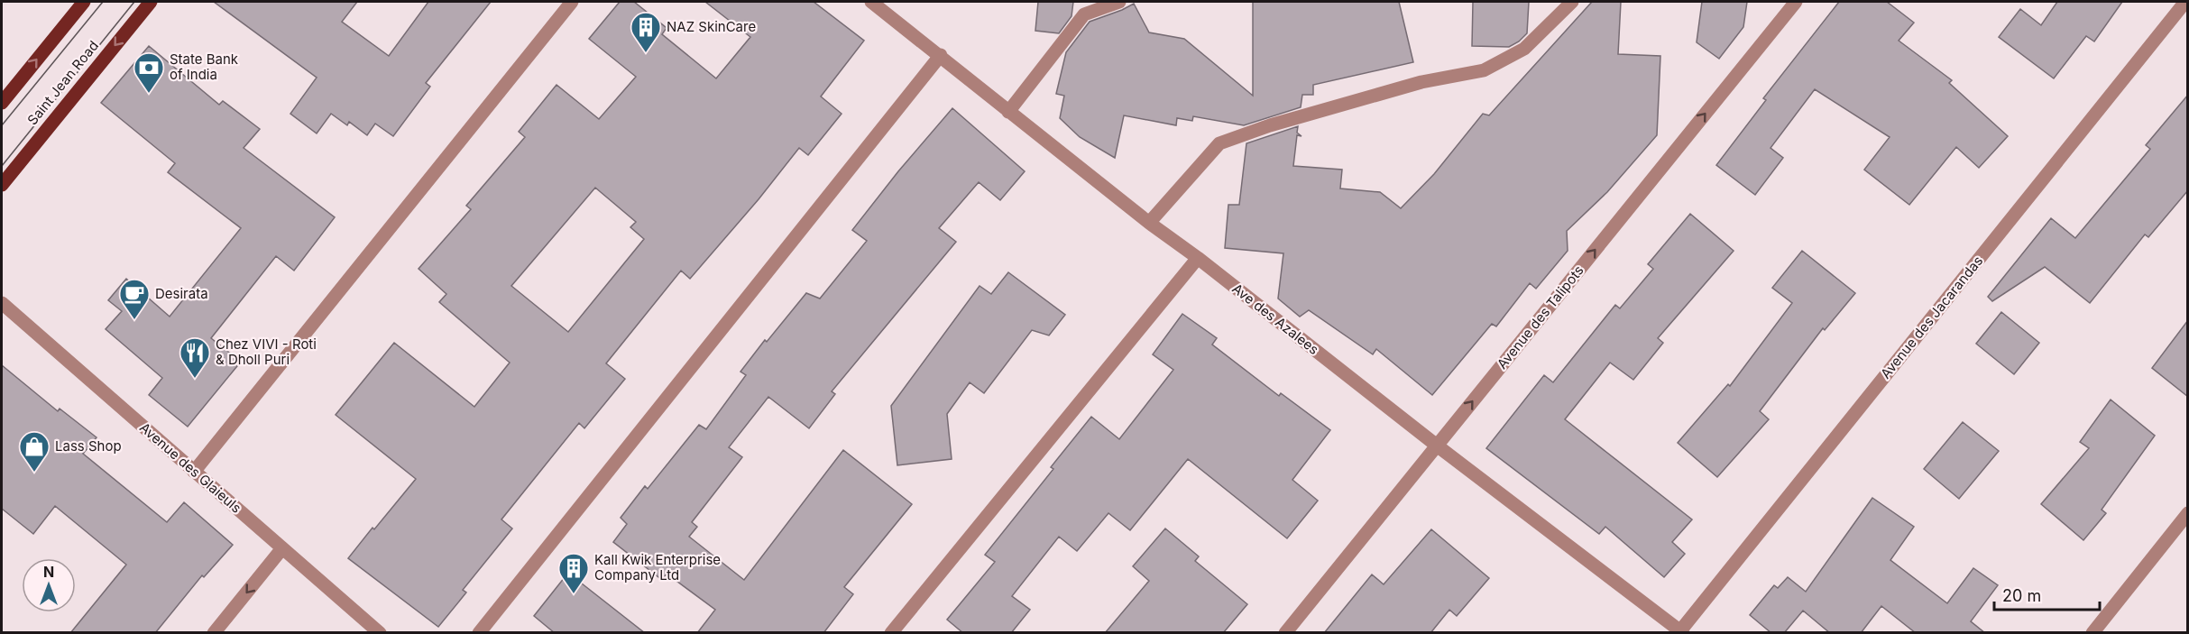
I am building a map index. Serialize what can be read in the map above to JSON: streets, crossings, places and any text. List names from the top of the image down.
{
  "streets": {
    "main road": ["Saint Jean Road"],
    "street": [
      "Avenue des Talipots",
      "Avenue des Jacarandas",
      "Ave des Azalees",
      "Avenue des Glaieuls"
    ]
  },
  "crossings": [
    ["Avenue des Talipots", "Ave des Azalees"],
    ["Avenue des Jacarandas", "Ave des Azalees"]
  ],
  "one_way": ["Avenue des Talipots"],
  "places": {
    "building": ["NAZ SkinCare", "Kall Kwik Enterprise Company Ltd"],
    "bank": ["State Bank of India"],
    "cafe": ["Desirata"],
    "restaurant": ["Chez VIVI - Roti & Dholl Puri"],
    "shop": ["Lass Shop"]
  },
  "scale_bar": "20 m",
  "north": "top"
}
